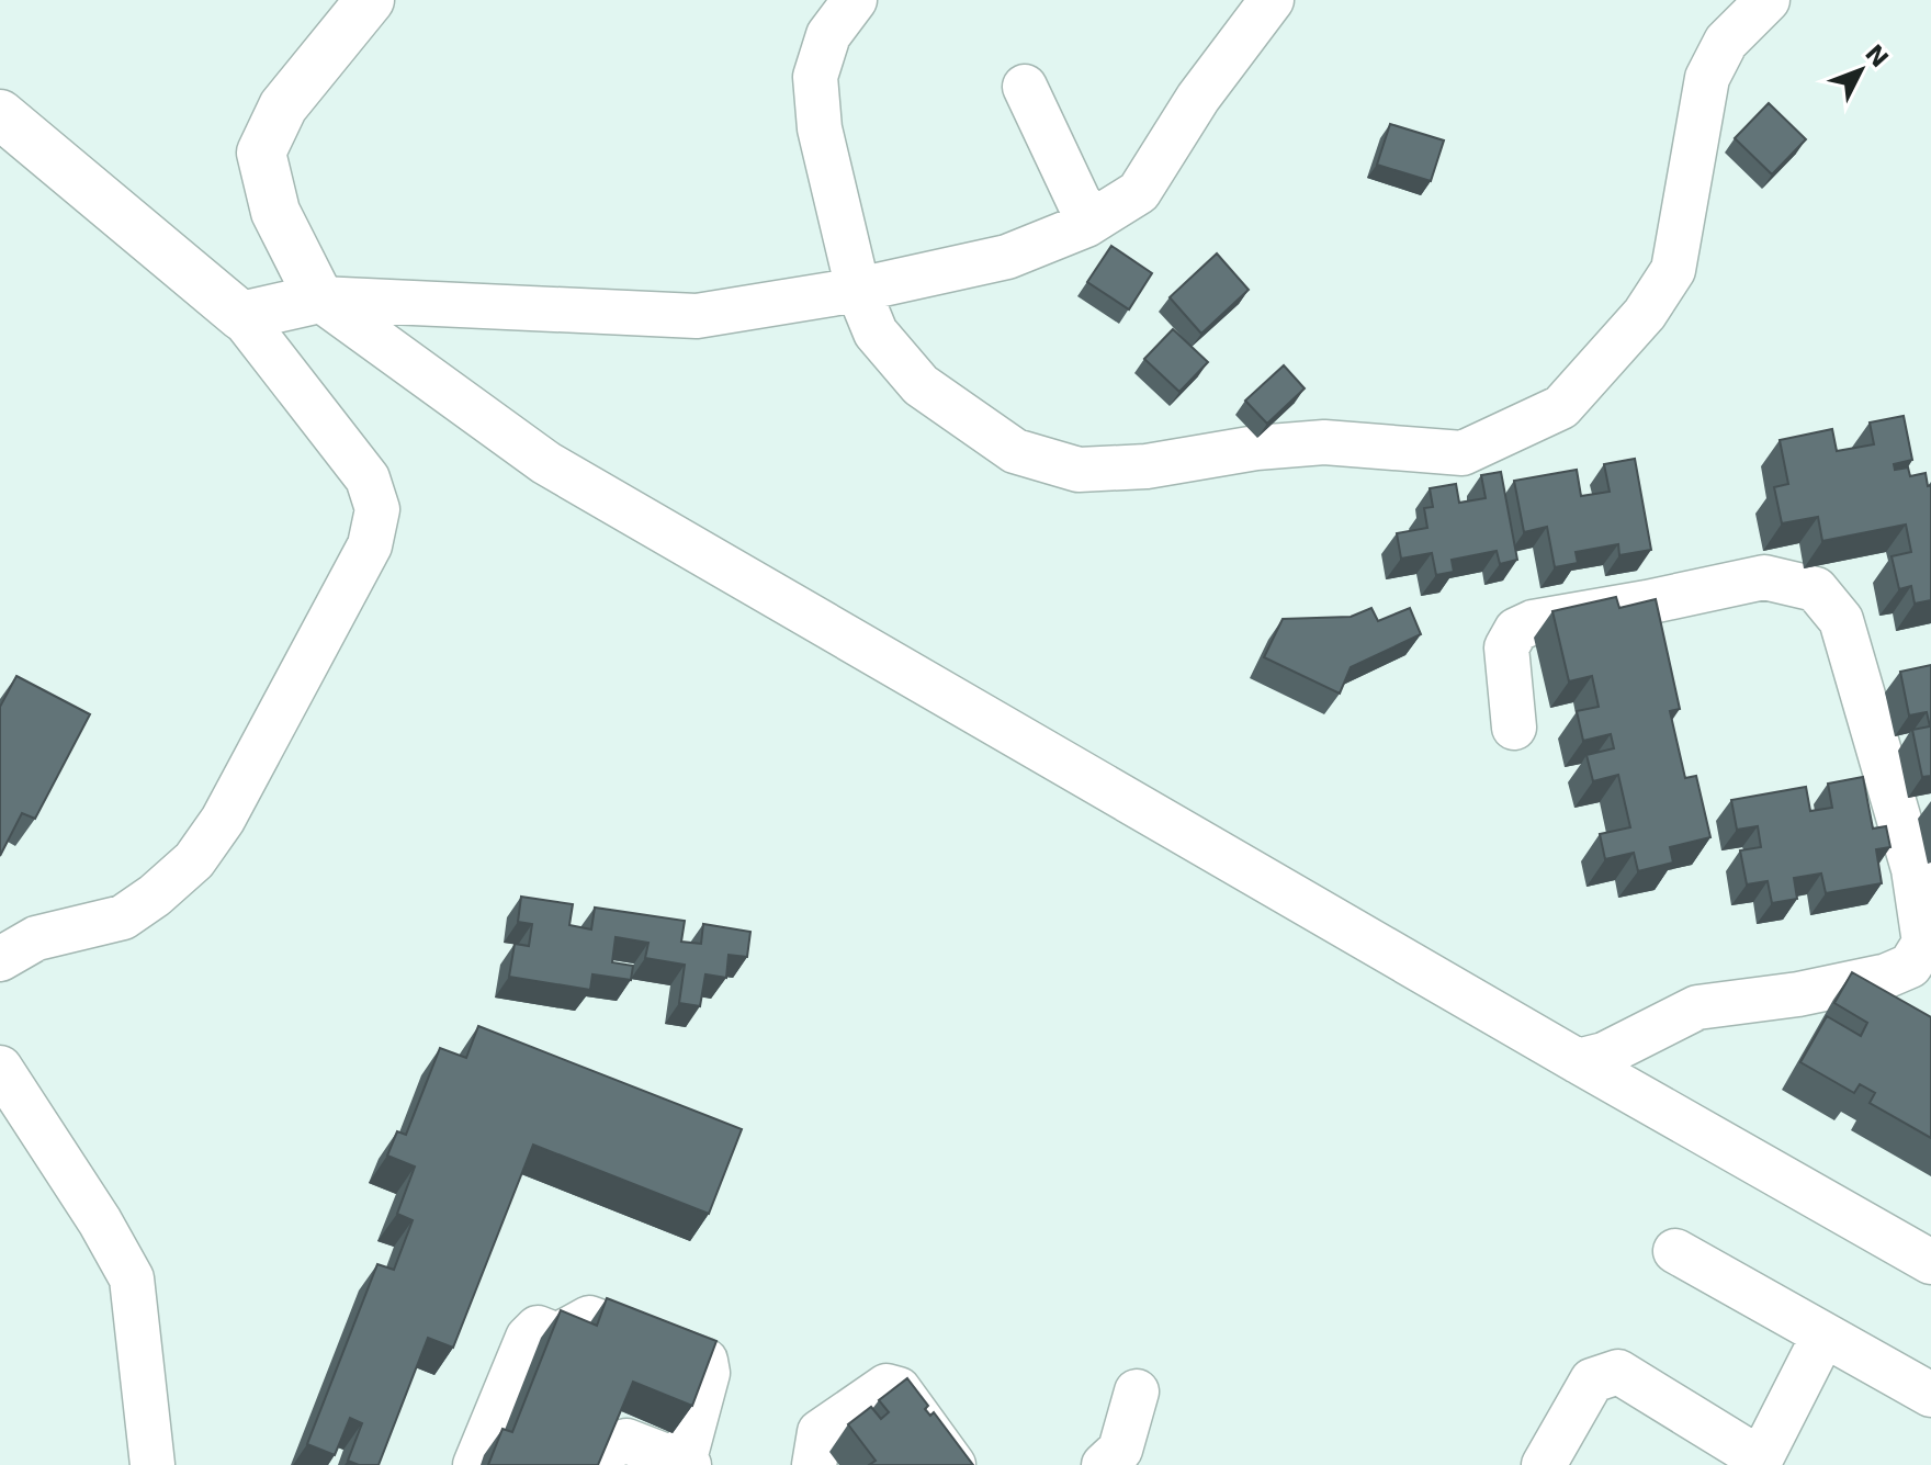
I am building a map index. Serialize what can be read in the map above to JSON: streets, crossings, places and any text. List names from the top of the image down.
{
  "north": "top right"
}
